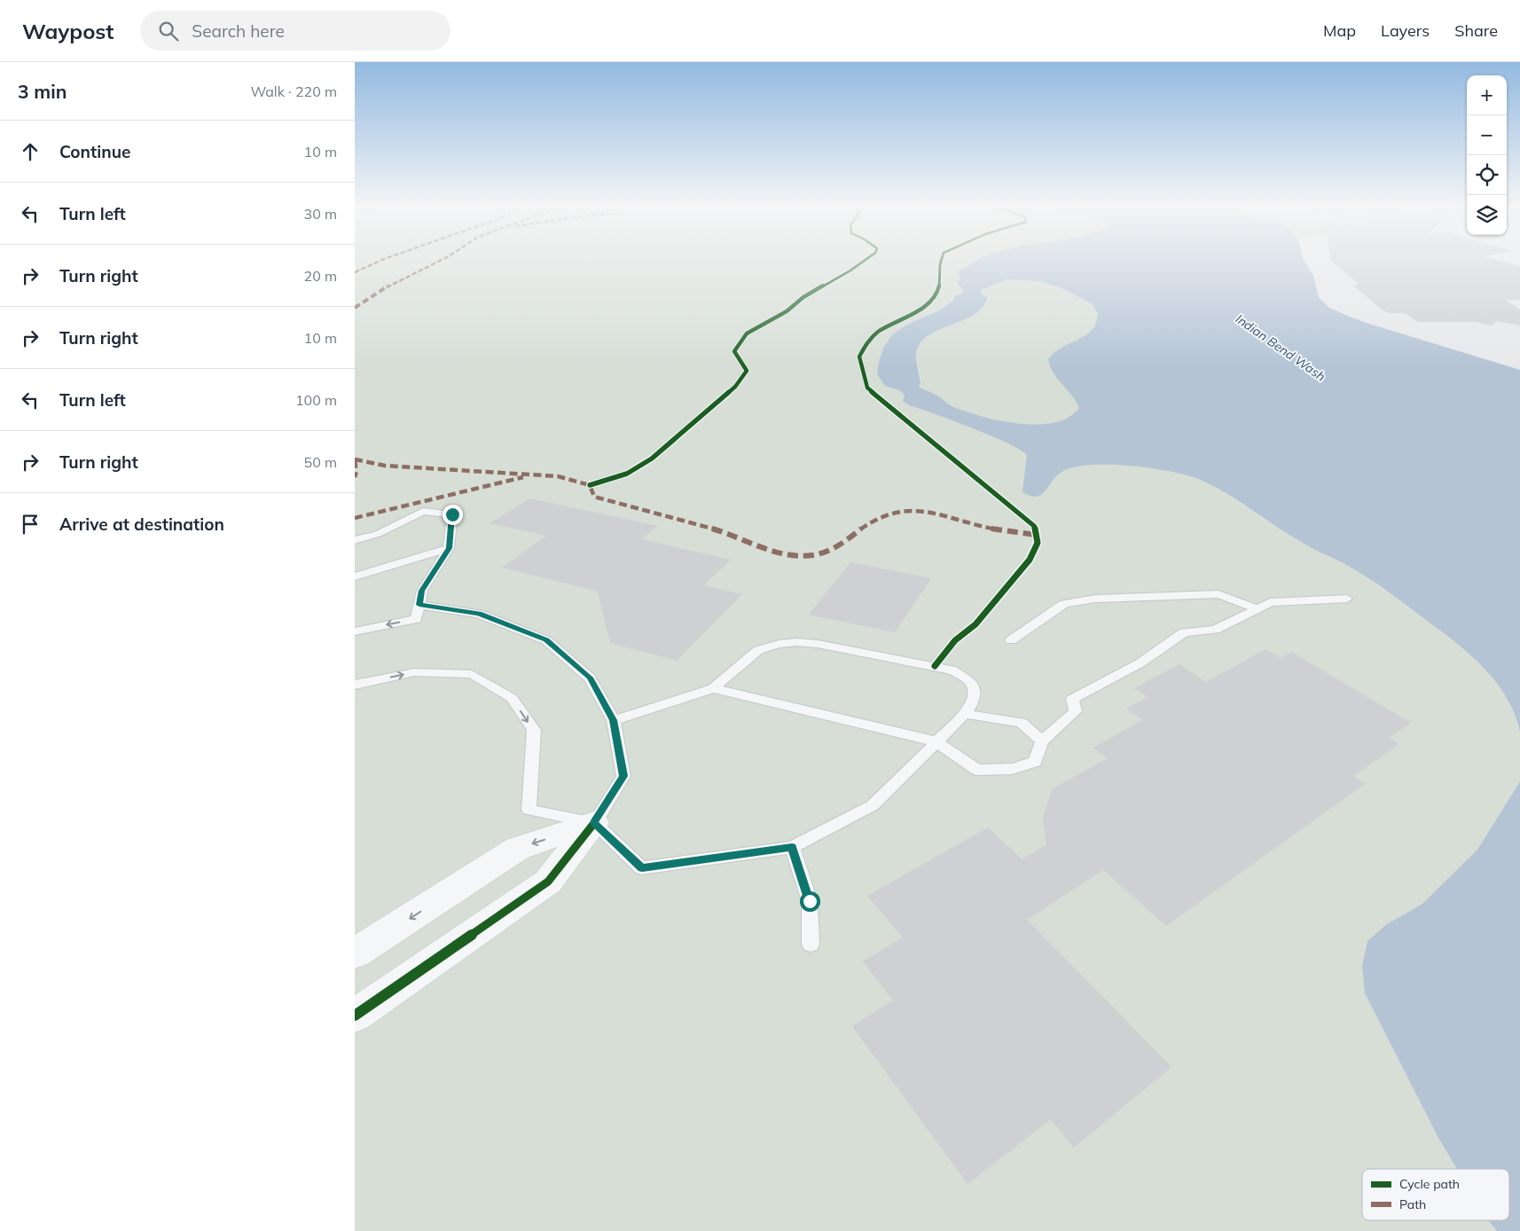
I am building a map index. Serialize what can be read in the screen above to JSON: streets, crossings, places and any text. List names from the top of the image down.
{
  "water": ["Indian Bend Wash"],
  "legend": ["Cycle path", "Path"],
  "page": {
    "header": "Waypost",
    "search": "Search here",
    "nav": ["Map", "Layers", "Share"],
    "heading": ["3 min", "Walk · 220 m"],
    "map_buttons": ["+", "−"],
    "list": [
      ["Continue", "10 m"],
      ["Turn left", "30 m"],
      ["Turn right", "20 m"],
      ["Turn right", "10 m"],
      ["Turn left", "100 m"],
      ["Turn right", "50 m"],
      "Arrive at destination"
    ]
  }
}
